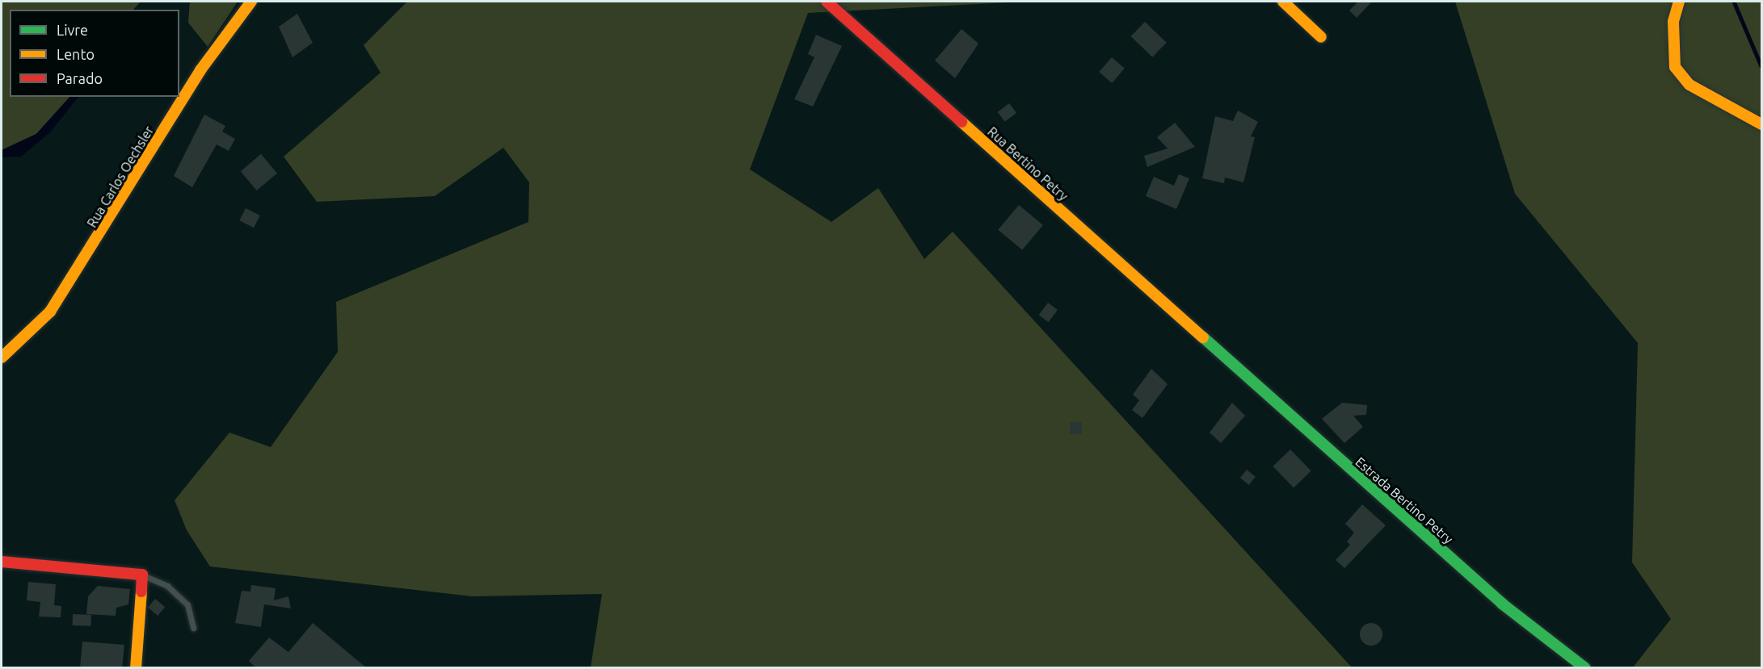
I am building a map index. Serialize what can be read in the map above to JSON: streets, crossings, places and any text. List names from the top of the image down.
{
  "streets": {
    "street": ["Rua Bertino Petry", "Rua Carlos Oechsler", "Estrada Bertino Petry"]
  },
  "crossings": [
    ["Rua Bertino Petry", "Estrada Bertino Petry"]
  ],
  "legend": ["Livre", "Lento", "Parado"]
}
